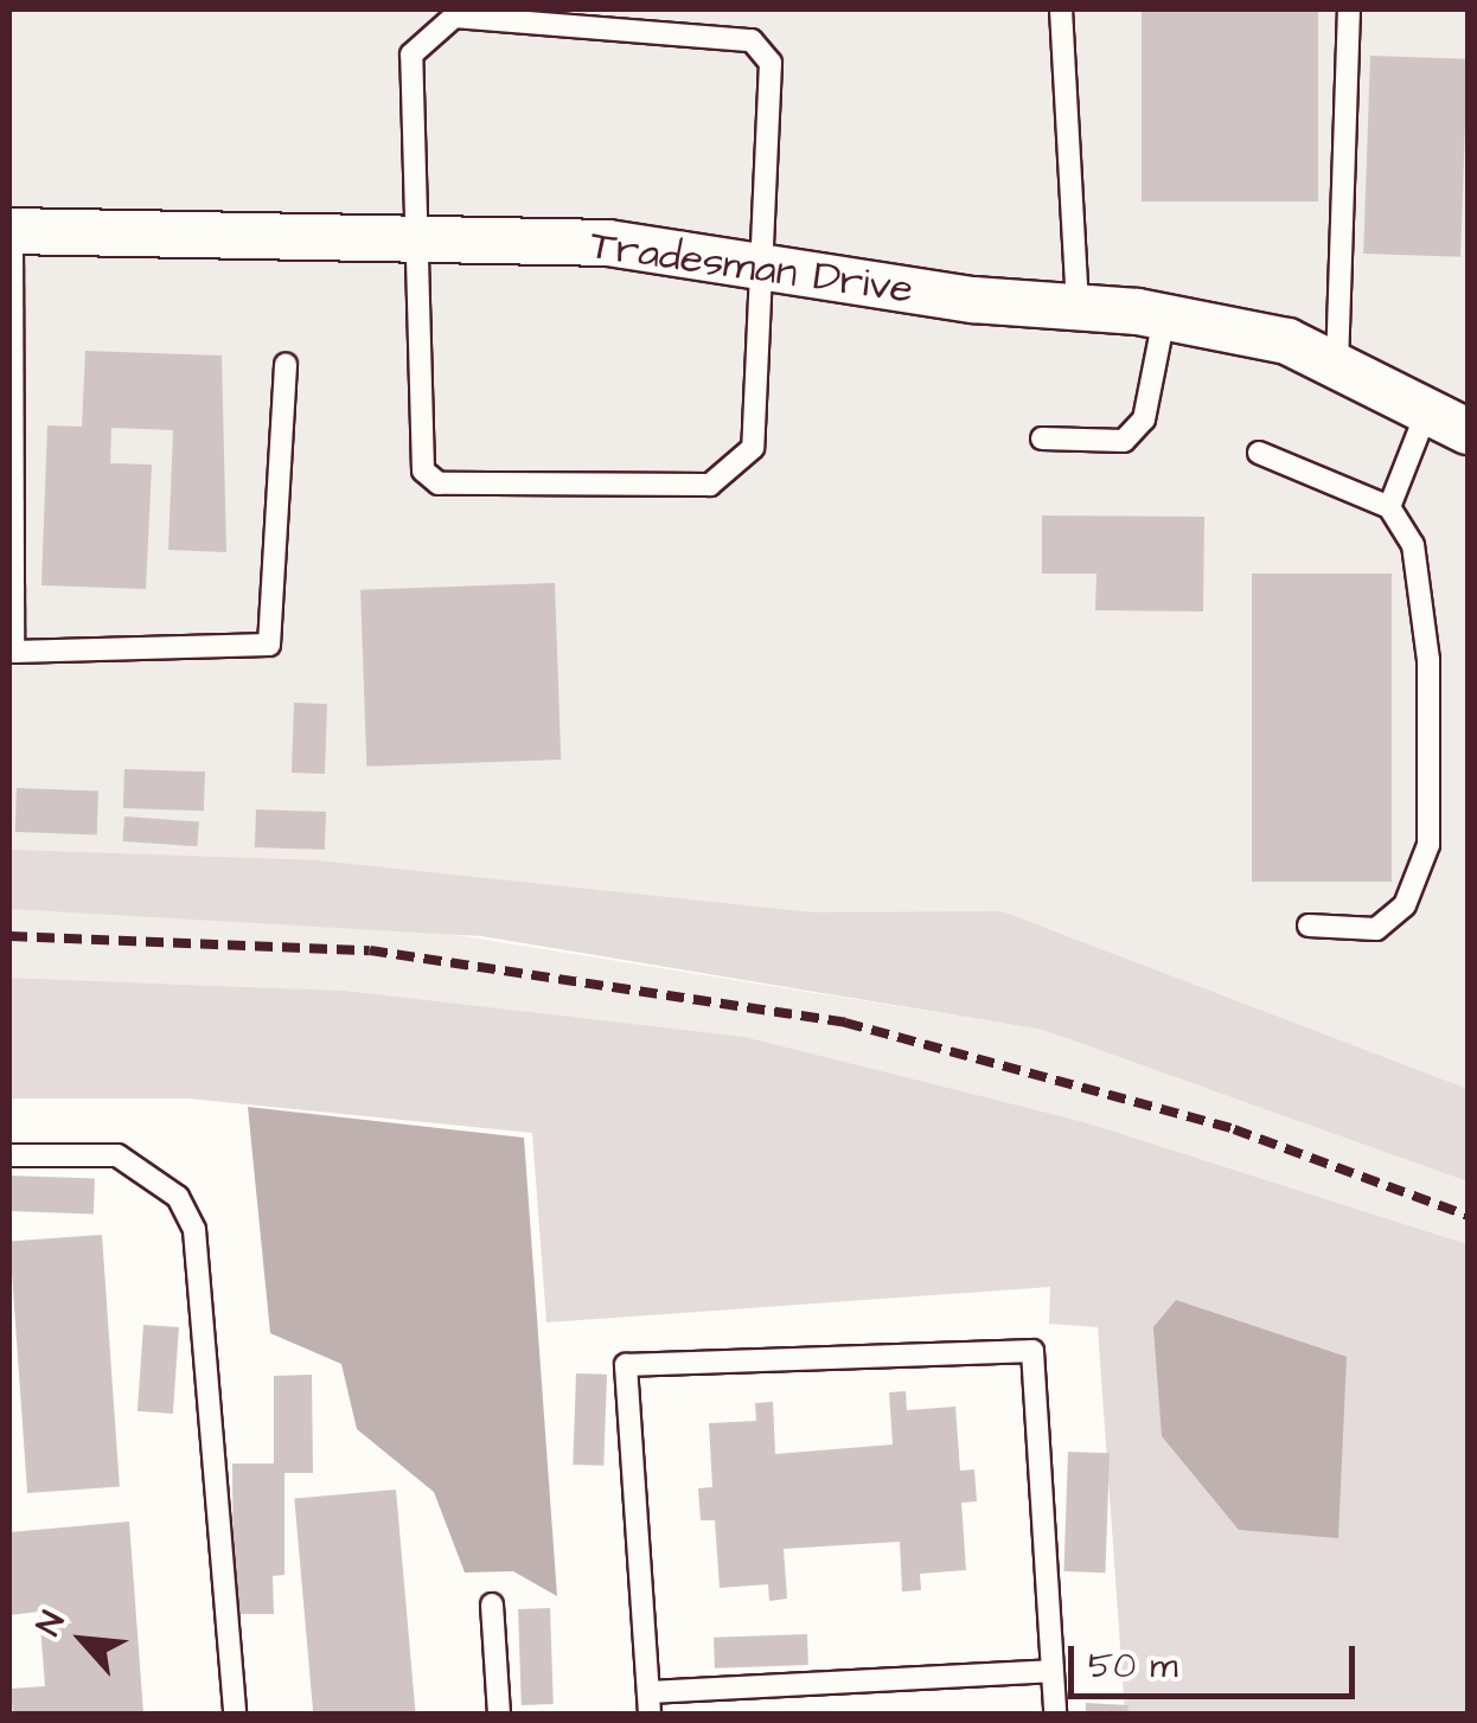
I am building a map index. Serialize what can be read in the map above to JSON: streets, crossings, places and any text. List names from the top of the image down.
{
  "streets": {
    "street": ["Tradesman Drive"]
  },
  "scale_bar": "50 m",
  "north": "top left"
}
